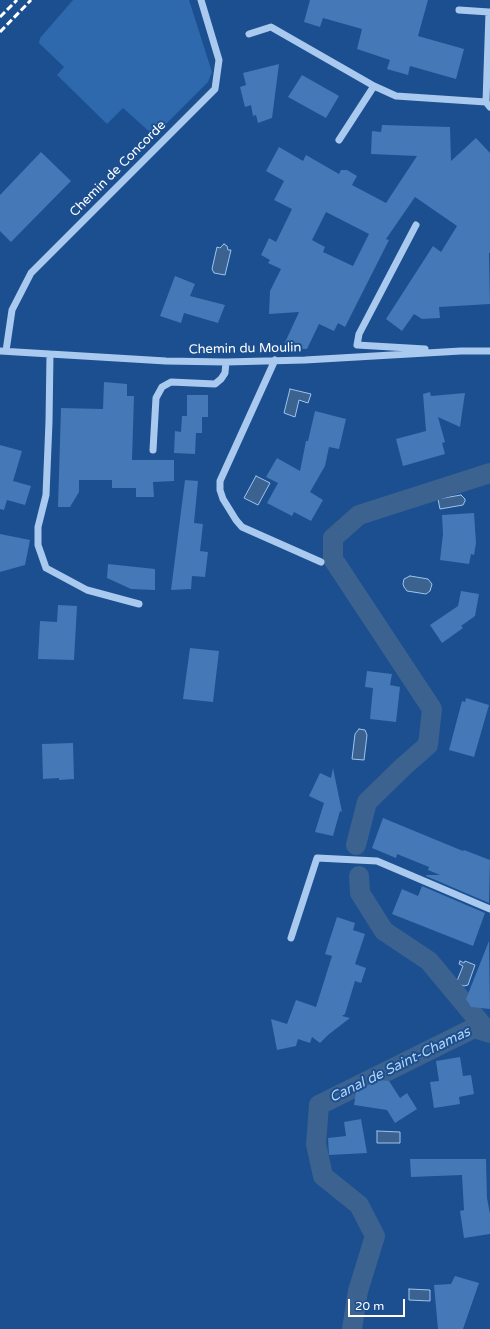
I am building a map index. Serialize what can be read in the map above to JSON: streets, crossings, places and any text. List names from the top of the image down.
{
  "streets": {
    "street": ["Chemin de Concorde", "Chemin du Moulin"]
  },
  "crossings": [
    ["Chemin de Concorde", "Chemin du Moulin"]
  ],
  "water": ["Canal de Saint-Chamas"],
  "scale_bar": "20 m"
}
